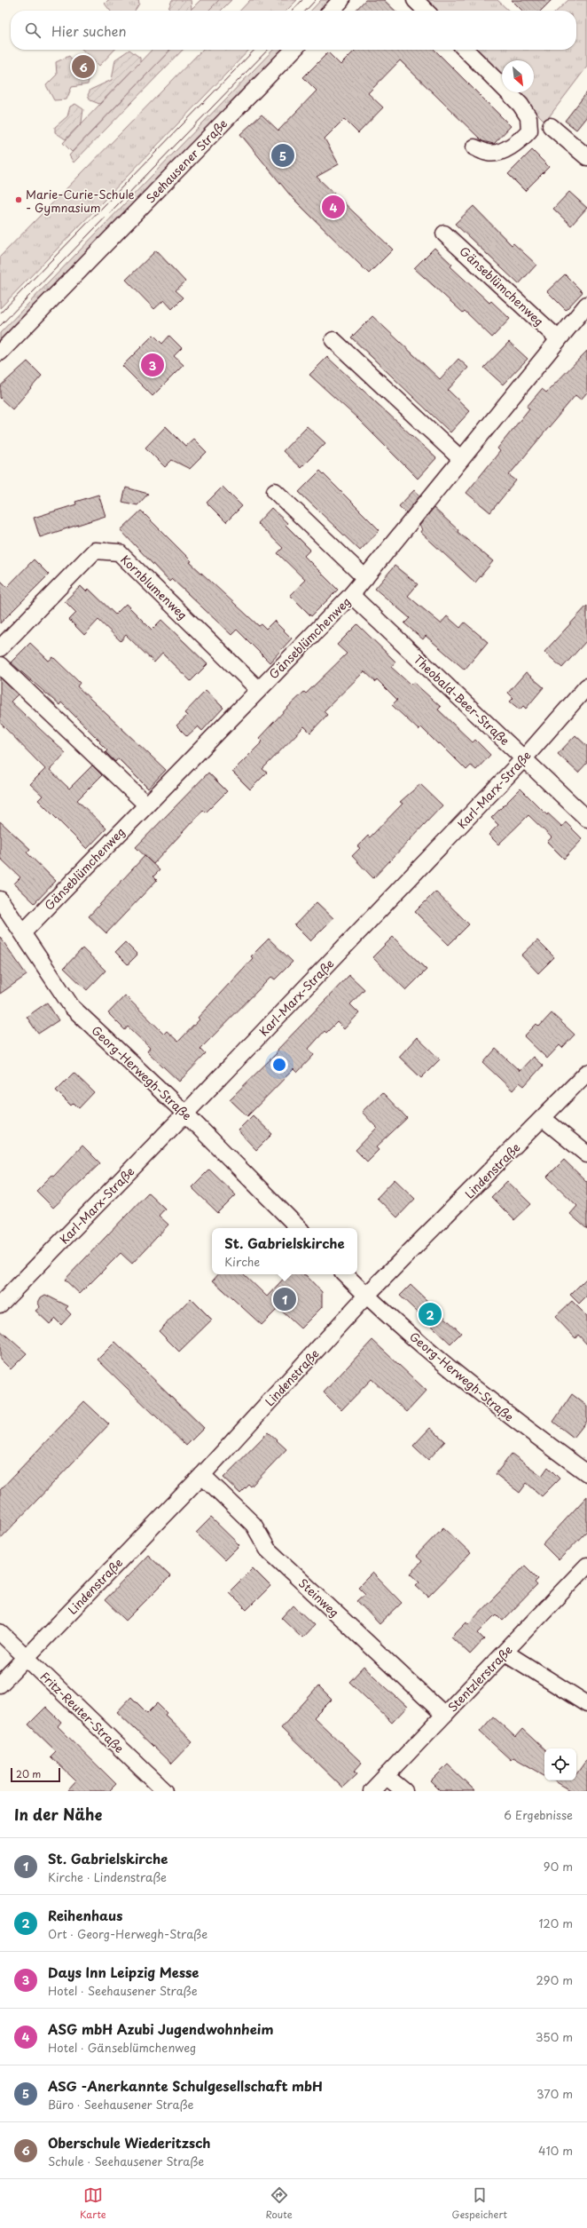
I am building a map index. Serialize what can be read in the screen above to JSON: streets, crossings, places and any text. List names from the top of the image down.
{
  "streets": {
    "street": [
      "Seehausener Straße",
      "Gänseblümchenweg",
      "Kornblumenweg",
      "Theobald-Beer-Straße",
      "Karl-Marx-Straße",
      "Georg-Herwegh-Straße",
      "Lindenstraße",
      "Steinweg",
      "Stentzlerstraße",
      "Fritz-Reuter-Straße"
    ]
  },
  "crossings": [
    ["Gänseblümchenweg", "Kornblumenweg"],
    ["Gänseblümchenweg", "Theobald-Beer-Straße"],
    ["Gänseblümchenweg", "Georg-Herwegh-Straße"],
    ["Theobald-Beer-Straße", "Karl-Marx-Straße"],
    ["Karl-Marx-Straße", "Georg-Herwegh-Straße"],
    ["Georg-Herwegh-Straße", "Lindenstraße"],
    ["Lindenstraße", "Steinweg"],
    ["Lindenstraße", "Fritz-Reuter-Straße"],
    ["Steinweg", "Stentzlerstraße"]
  ],
  "places": ["Marie-Curie-Schule - Gymnasium"],
  "scale_bar": "20 m",
  "north": "bottom right",
  "page": {
    "search": "Hier suchen",
    "pins": [
      "6",
      "5",
      "4",
      "3",
      "1",
      "2"
    ],
    "popup": ["St. Gabrielskirche", "Kirche"],
    "scale": "20 m",
    "heading": ["In der Nähe", "6 Ergebnisse"],
    "list": [
      {
        "mark": "1",
        "name": "St. Gabrielskirche",
        "note": "Kirche · Lindenstraße",
        "value": "90 m"
      },
      {
        "mark": "2",
        "name": "Reihenhaus",
        "note": "Ort · Georg-Herwegh-Straße",
        "value": "120 m"
      },
      {
        "mark": "3",
        "name": "Days Inn Leipzig Messe",
        "note": "Hotel · Seehausener Straße",
        "value": "290 m"
      },
      {
        "mark": "4",
        "name": "ASG mbH Azubi Jugendwohnheim",
        "note": "Hotel · Gänseblümchenweg",
        "value": "350 m"
      },
      {
        "mark": "5",
        "name": "ASG -Anerkannte Schulgesellschaft mbH",
        "note": "Büro · Seehausener Straße",
        "value": "370 m"
      },
      {
        "mark": "6",
        "name": "Oberschule Wiederitzsch",
        "note": "Schule · Seehausener Straße",
        "value": "410 m"
      }
    ],
    "nav": ["Karte", "Route", "Gespeichert"]
  }
}
